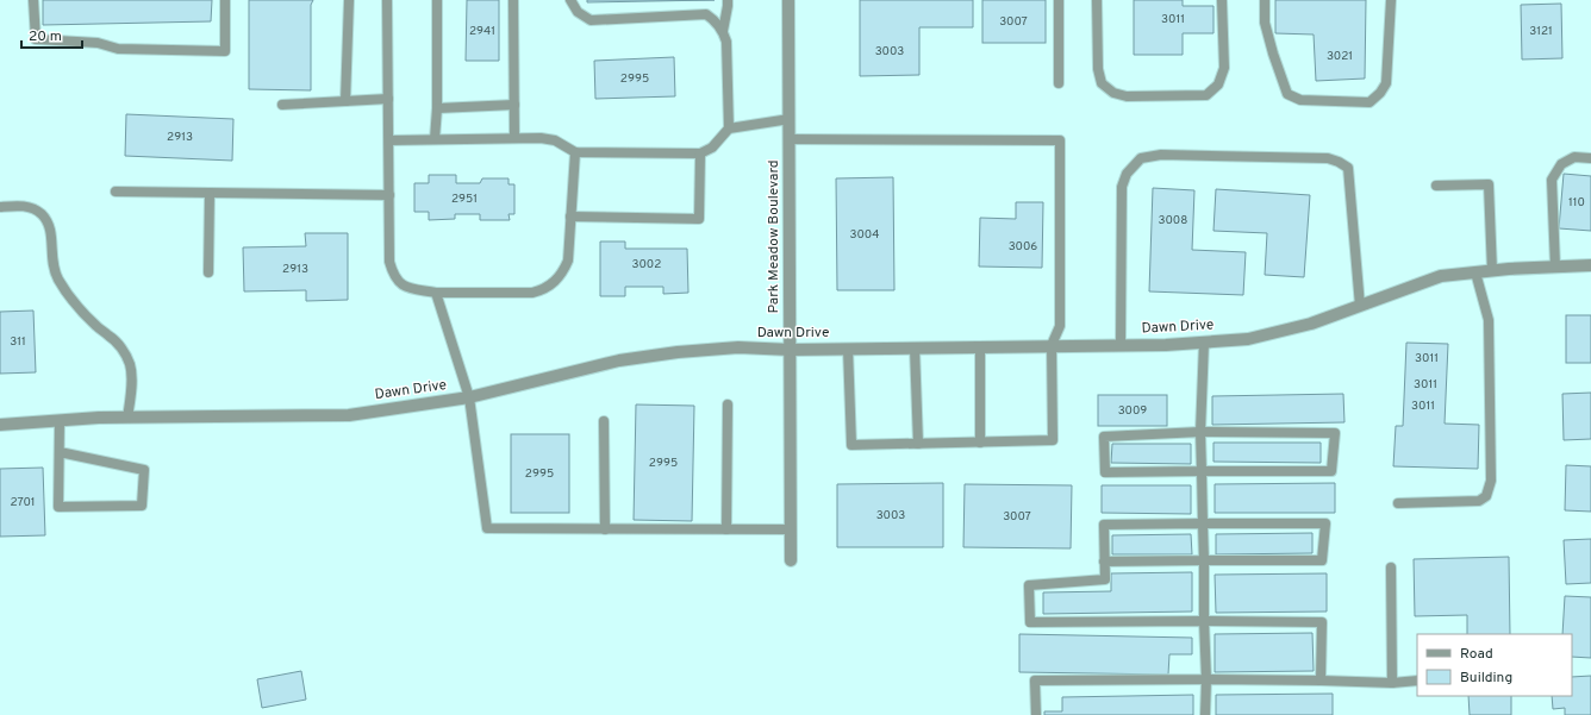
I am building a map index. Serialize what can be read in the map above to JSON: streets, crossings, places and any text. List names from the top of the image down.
{
  "streets": {
    "street": ["Park Meadow Boulevard", "Dawn Drive"]
  },
  "crossings": [
    ["Park Meadow Boulevard", "Dawn Drive"]
  ],
  "house_numbers": [
    "3011",
    "3007",
    "2941",
    "3121",
    "3003",
    "3021",
    "2995",
    "2913",
    "2951",
    "110",
    "3008",
    "3004",
    "3006",
    "3002",
    "2913",
    "311",
    "3011",
    "3011",
    "3011",
    "3009",
    "2995",
    "2995",
    "2701",
    "3003",
    "3007"
  ],
  "legend": ["Road", "Building"],
  "scale_bar": "20 m"
}
